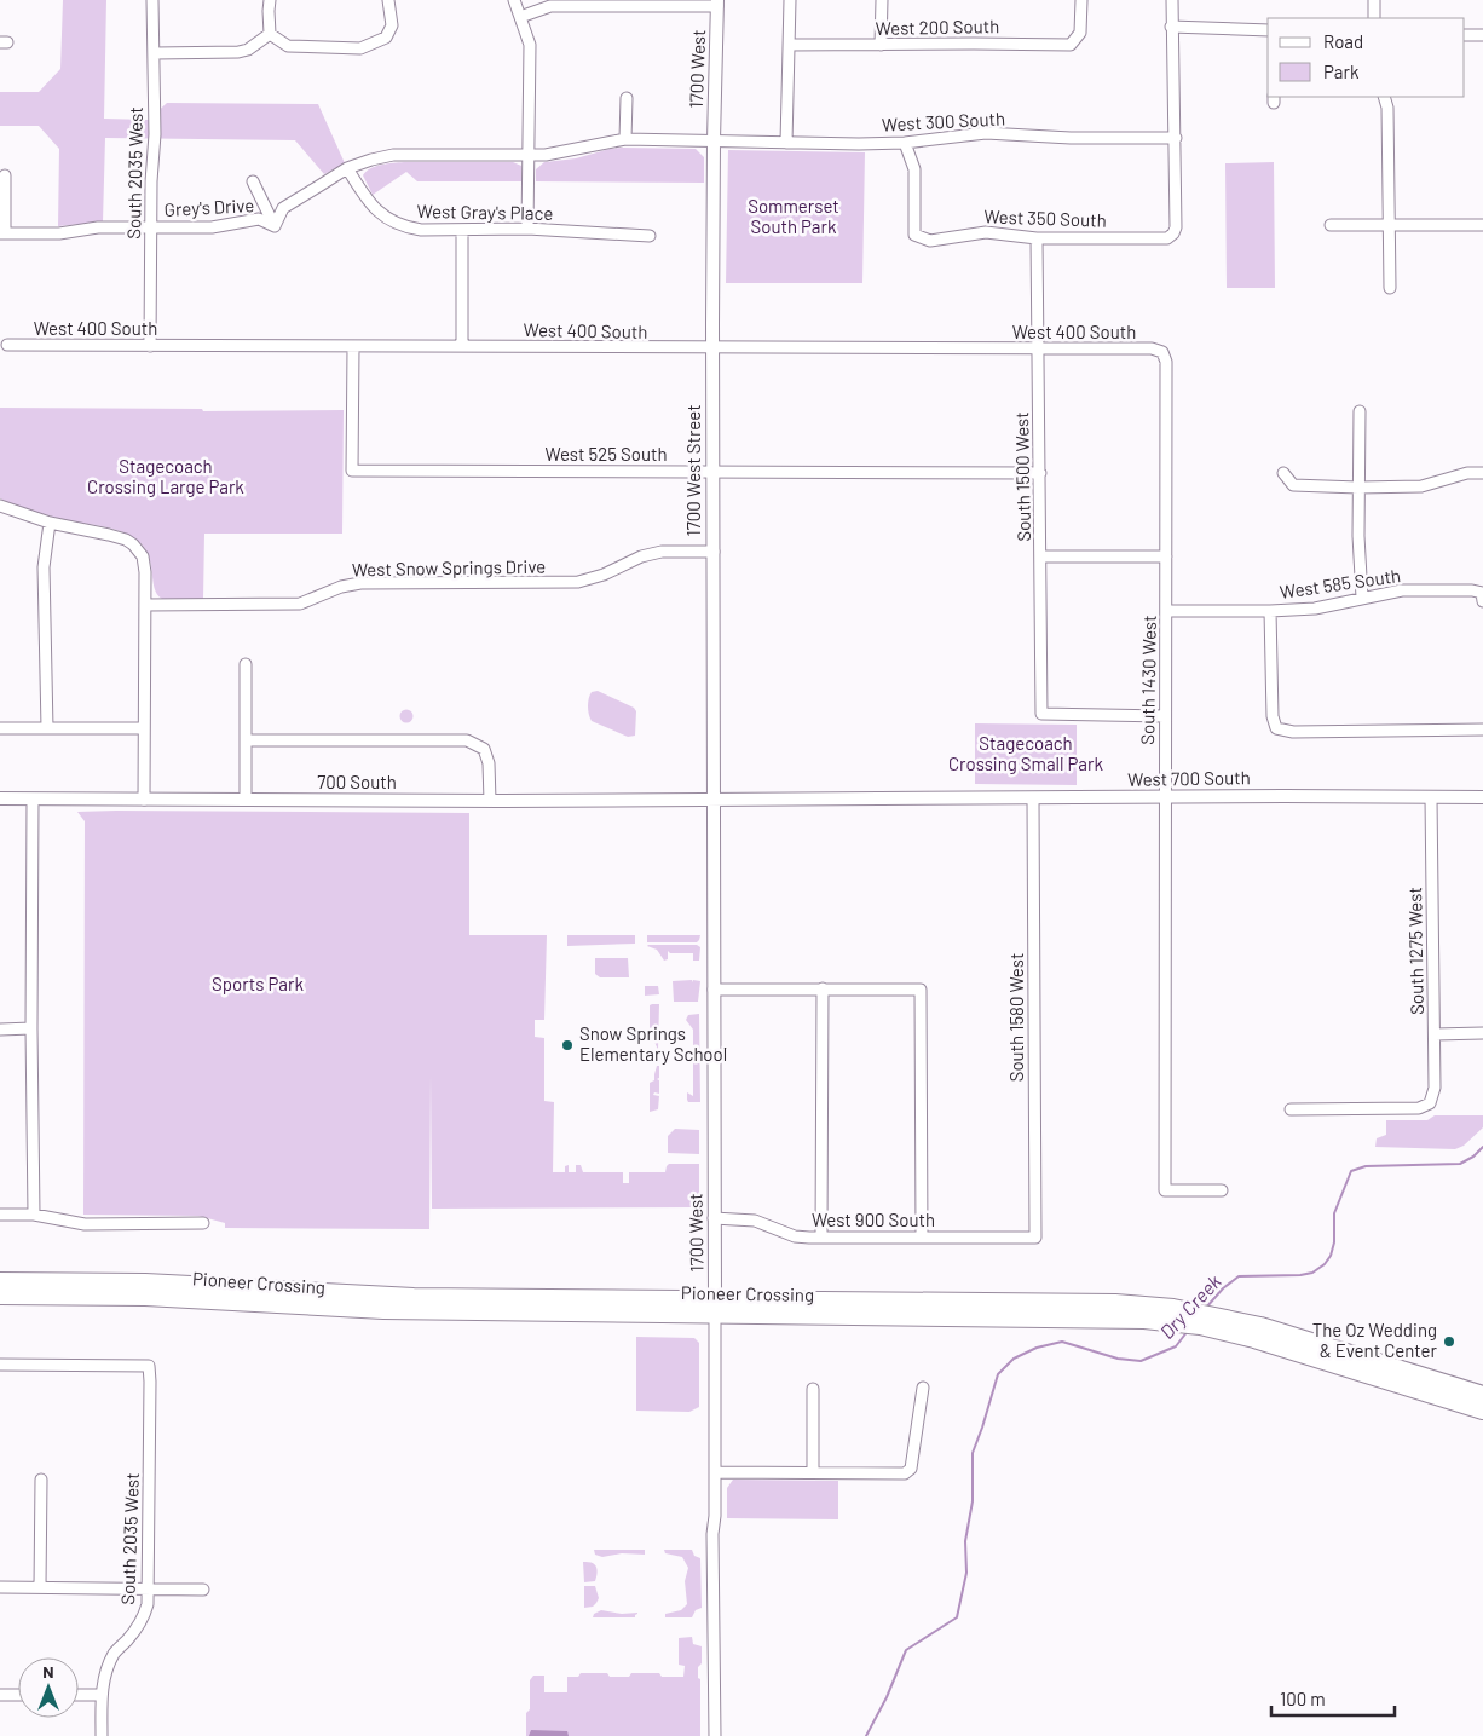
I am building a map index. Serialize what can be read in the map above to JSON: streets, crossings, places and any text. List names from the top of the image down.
{
  "streets": {
    "highway": ["Pioneer Crossing"],
    "street": [
      "West 200 South",
      "1700 West",
      "West 300 South",
      "South 2035 West",
      "Grey's Drive",
      "West Gray's Place",
      "West 350 South",
      "West 400 South",
      "West 525 South",
      "1700 West Street",
      "South 1500 West",
      "West Snow Springs Drive",
      "West 585 South",
      "South 1430 West",
      "West 700 South",
      "700 South",
      "South 1275 West",
      "South 1580 West",
      "West 900 South"
    ]
  },
  "crossings": [
    ["1700 West", "West 300 South"],
    ["1700 West", "1700 West Street"],
    ["1700 West", "West 700 South"],
    ["1700 West", "700 South"],
    ["1700 West", "West 900 South"],
    ["1700 West", "Pioneer Crossing"],
    ["West 300 South", "Grey's Drive"],
    ["West 300 South", "West Gray's Place"],
    ["West 300 South", "West 350 South"],
    ["West 300 South", "1700 West Street"],
    ["South 2035 West", "Grey's Drive"],
    ["South 2035 West", "West 400 South"],
    ["West 350 South", "South 1500 West"],
    ["West 400 South", "West 525 South"],
    ["West 400 South", "1700 West Street"],
    ["West 400 South", "South 1500 West"],
    ["West 400 South", "South 1430 West"],
    ["West 525 South", "1700 West Street"],
    ["West 525 South", "South 1500 West"],
    ["1700 West Street", "West Snow Springs Drive"],
    ["1700 West Street", "West 700 South"],
    ["1700 West Street", "700 South"],
    ["South 1500 West", "South 1430 West"],
    ["West 585 South", "South 1430 West"],
    ["South 1430 West", "West 700 South"],
    ["West 700 South", "700 South"],
    ["West 700 South", "South 1275 West"],
    ["West 700 South", "South 1580 West"],
    ["South 1580 West", "West 900 South"]
  ],
  "water": ["Dry Creek"],
  "parks": [
    "Sommerset South Park",
    "Stagecoach Crossing Large Park",
    "Stagecoach Crossing Small Park",
    "Sports Park"
  ],
  "places": ["Snow Springs Elementary School", "The Oz Wedding & Event Center"],
  "legend": ["Road", "Park"],
  "scale_bar": "100 m",
  "north": "top"
}
